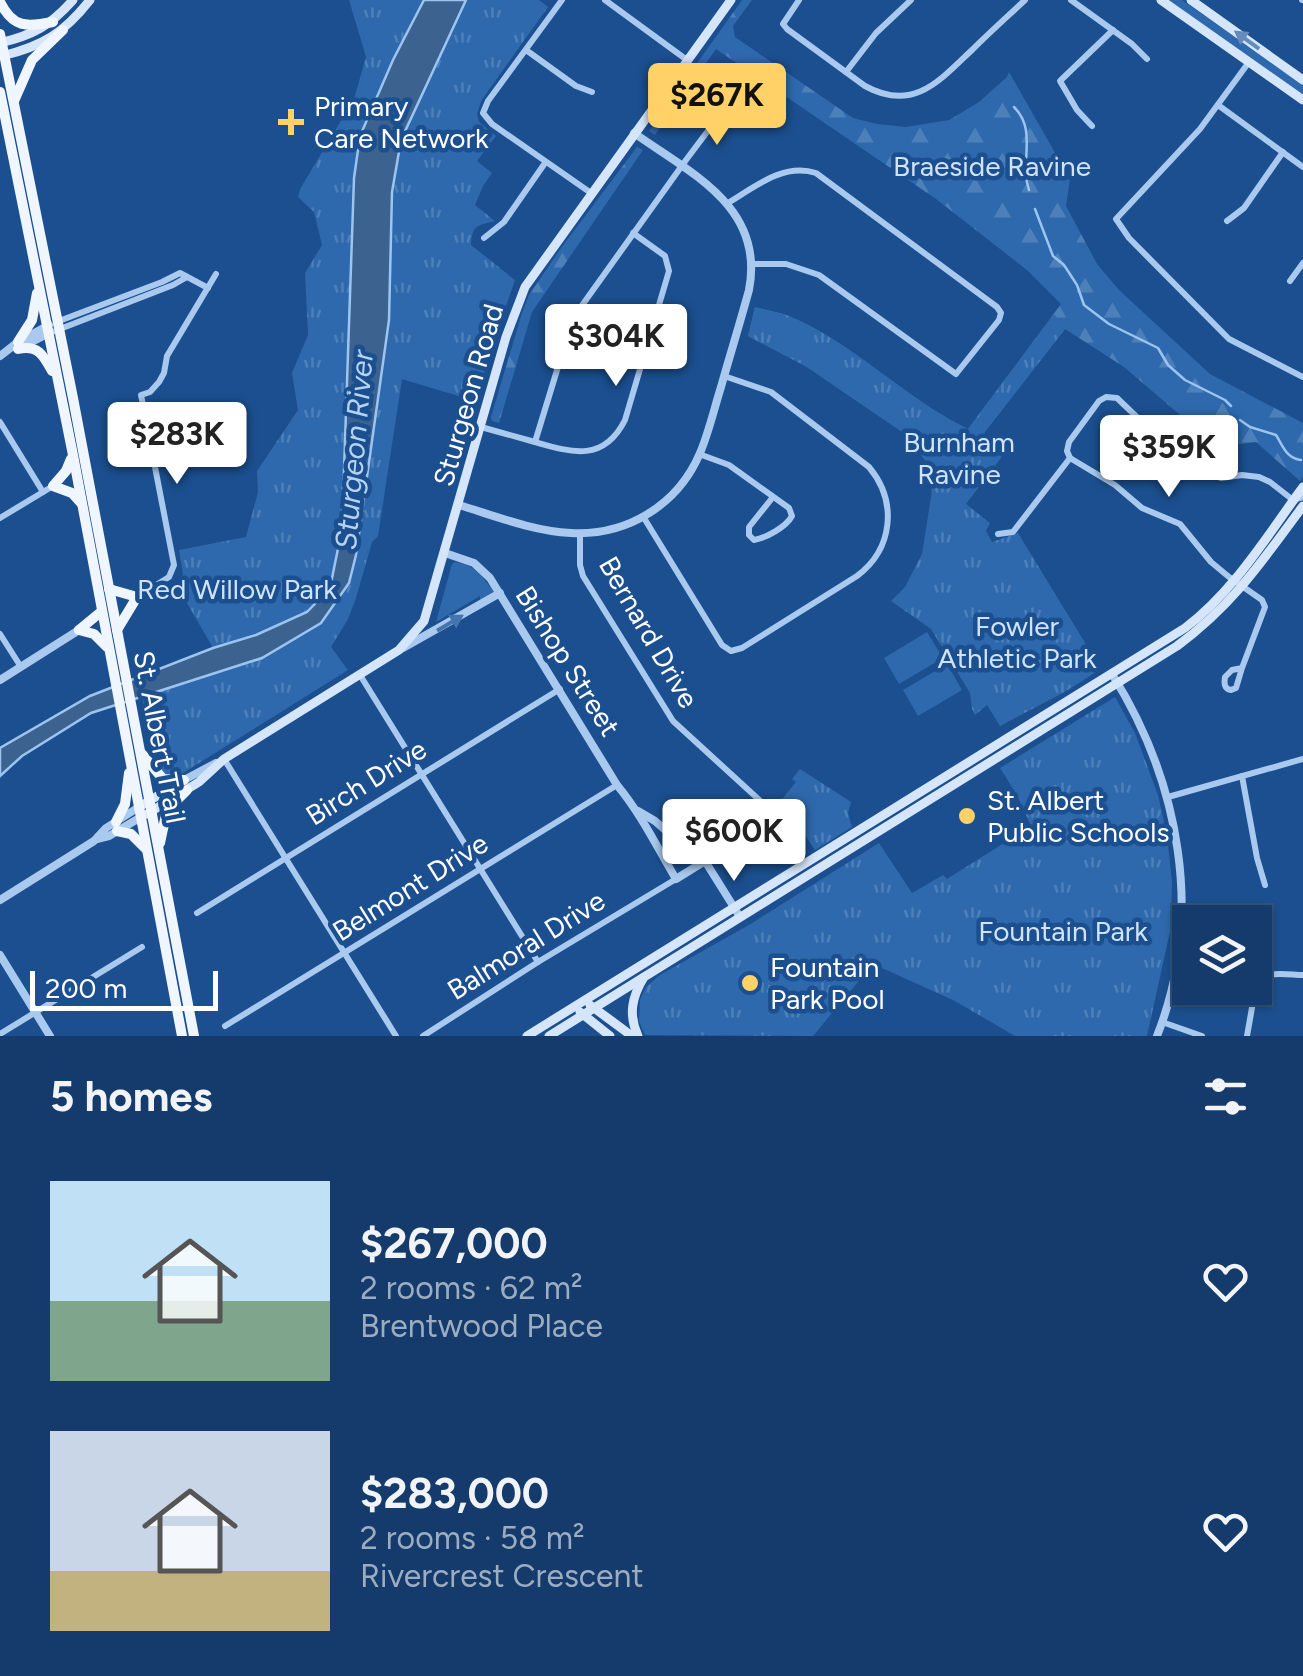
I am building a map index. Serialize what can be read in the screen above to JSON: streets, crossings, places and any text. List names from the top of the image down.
{
  "streets": {
    "main road": ["Sturgeon Road", "St. Albert Trail"],
    "street": [
      "Bernard Drive",
      "Bishop Street",
      "Birch Drive",
      "Belmont Drive",
      "Balmoral Drive"
    ]
  },
  "crossings": [
    ["Sturgeon Road", "Bishop Street"],
    ["Sturgeon Road", "St. Albert Trail"],
    ["Bernard Drive", "Bishop Street"],
    ["Bernard Drive", "Balmoral Drive"],
    ["Bishop Street", "Birch Drive"],
    ["Bishop Street", "Belmont Drive"],
    ["Bishop Street", "Balmoral Drive"]
  ],
  "water": ["Sturgeon River"],
  "parks": [
    "Braeside Ravine",
    "Burnham Ravine",
    "Red Willow Park",
    "Fowler Athletic Park",
    "Fountain Park"
  ],
  "places": {
    "health": ["Primary Care Network"],
    "other": ["St. Albert Public Schools", "Fountain Park Pool"]
  },
  "scale_bar": "200 m",
  "page": {
    "price": [
      "$267K",
      "$304K",
      "$283K",
      "$359K",
      "$600K"
    ],
    "scale": "200 m",
    "heading": "5 homes",
    "list": [
      {
        "name": "$267,000",
        "note": "2 rooms · 62 m² · Brentwood Place"
      },
      {
        "name": "$283,000",
        "note": "2 rooms · 58 m² · Rivercrest Crescent"
      }
    ]
  }
}
